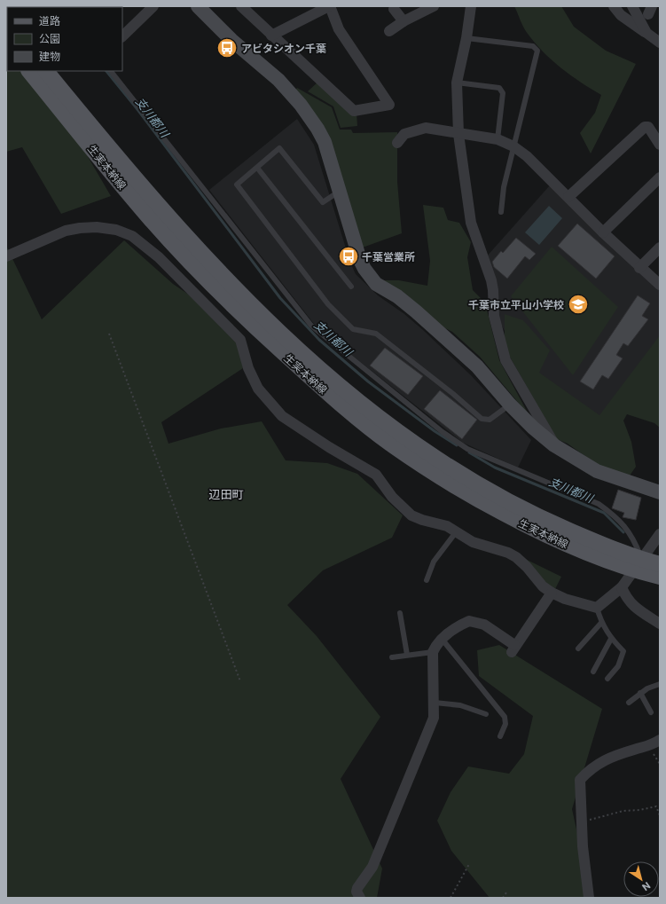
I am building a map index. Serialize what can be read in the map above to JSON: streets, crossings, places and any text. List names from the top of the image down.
{
  "streets": {
    "main road": ["生実本納線"]
  },
  "districts": ["辺田町"],
  "water": ["支川都川"],
  "places": {
    "bus stop": ["アビタシオン千葉", "千葉営業所"],
    "school or university": ["千葉市立平山小学校"]
  },
  "legend": ["道路", "公園", "建物"],
  "north": "bottom right"
}
